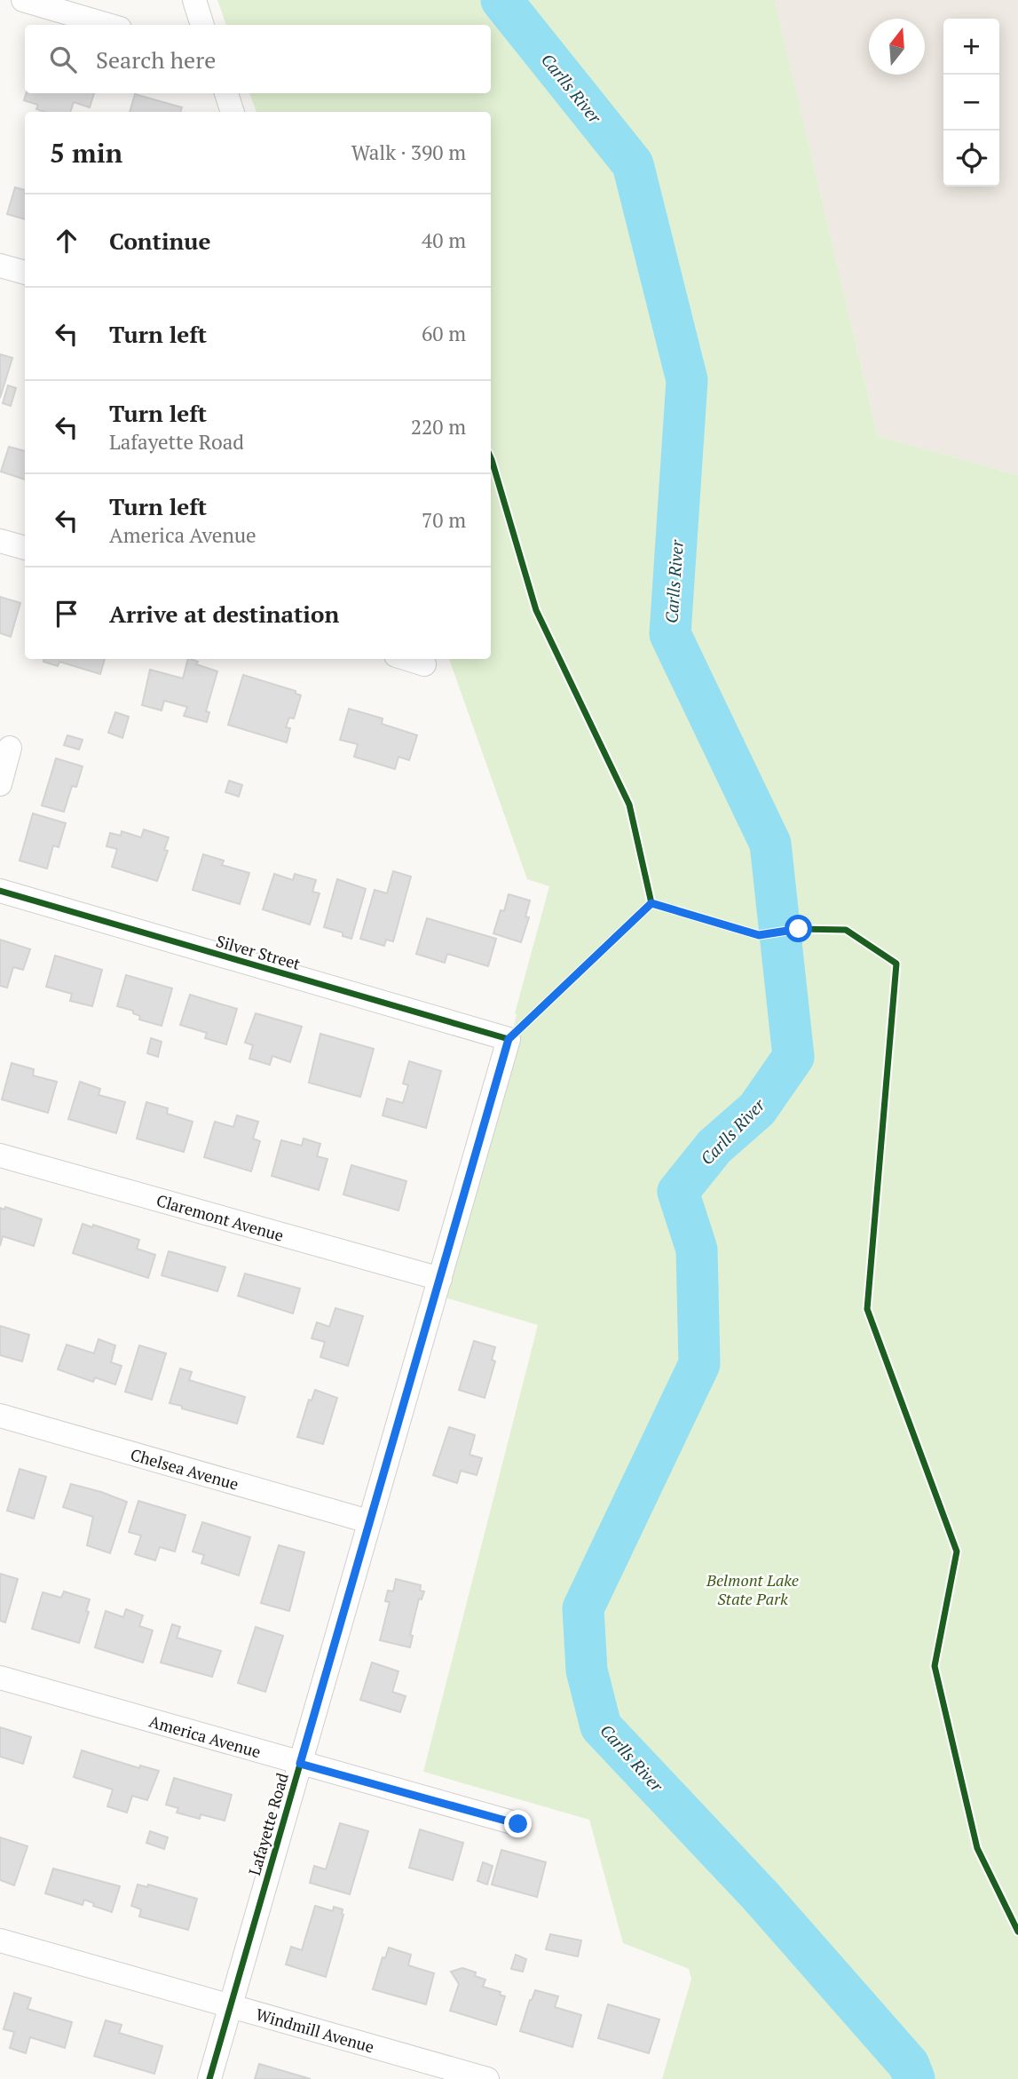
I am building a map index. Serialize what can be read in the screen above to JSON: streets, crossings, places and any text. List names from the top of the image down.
{
  "streets": {
    "street": [
      "Silver Street",
      "Claremont Avenue",
      "Chelsea Avenue",
      "America Avenue",
      "Lafayette Road",
      "Windmill Avenue"
    ]
  },
  "crossings": [
    ["Silver Street", "Lafayette Road"],
    ["Claremont Avenue", "Lafayette Road"],
    ["Chelsea Avenue", "Lafayette Road"],
    ["America Avenue", "Lafayette Road"],
    ["Lafayette Road", "Windmill Avenue"]
  ],
  "water": ["Carlls River"],
  "parks": ["Belmont Lake State Park"],
  "north": "top",
  "page": {
    "map_buttons": ["+", "−"],
    "search": "Search here",
    "heading": ["5 min", "Walk · 390 m"],
    "list": [
      ["Continue", "40 m"],
      ["Turn left", "60 m"],
      ["Turn left", "Lafayette Road", "220 m"],
      ["Turn left", "America Avenue", "70 m"],
      "Arrive at destination"
    ]
  }
}
